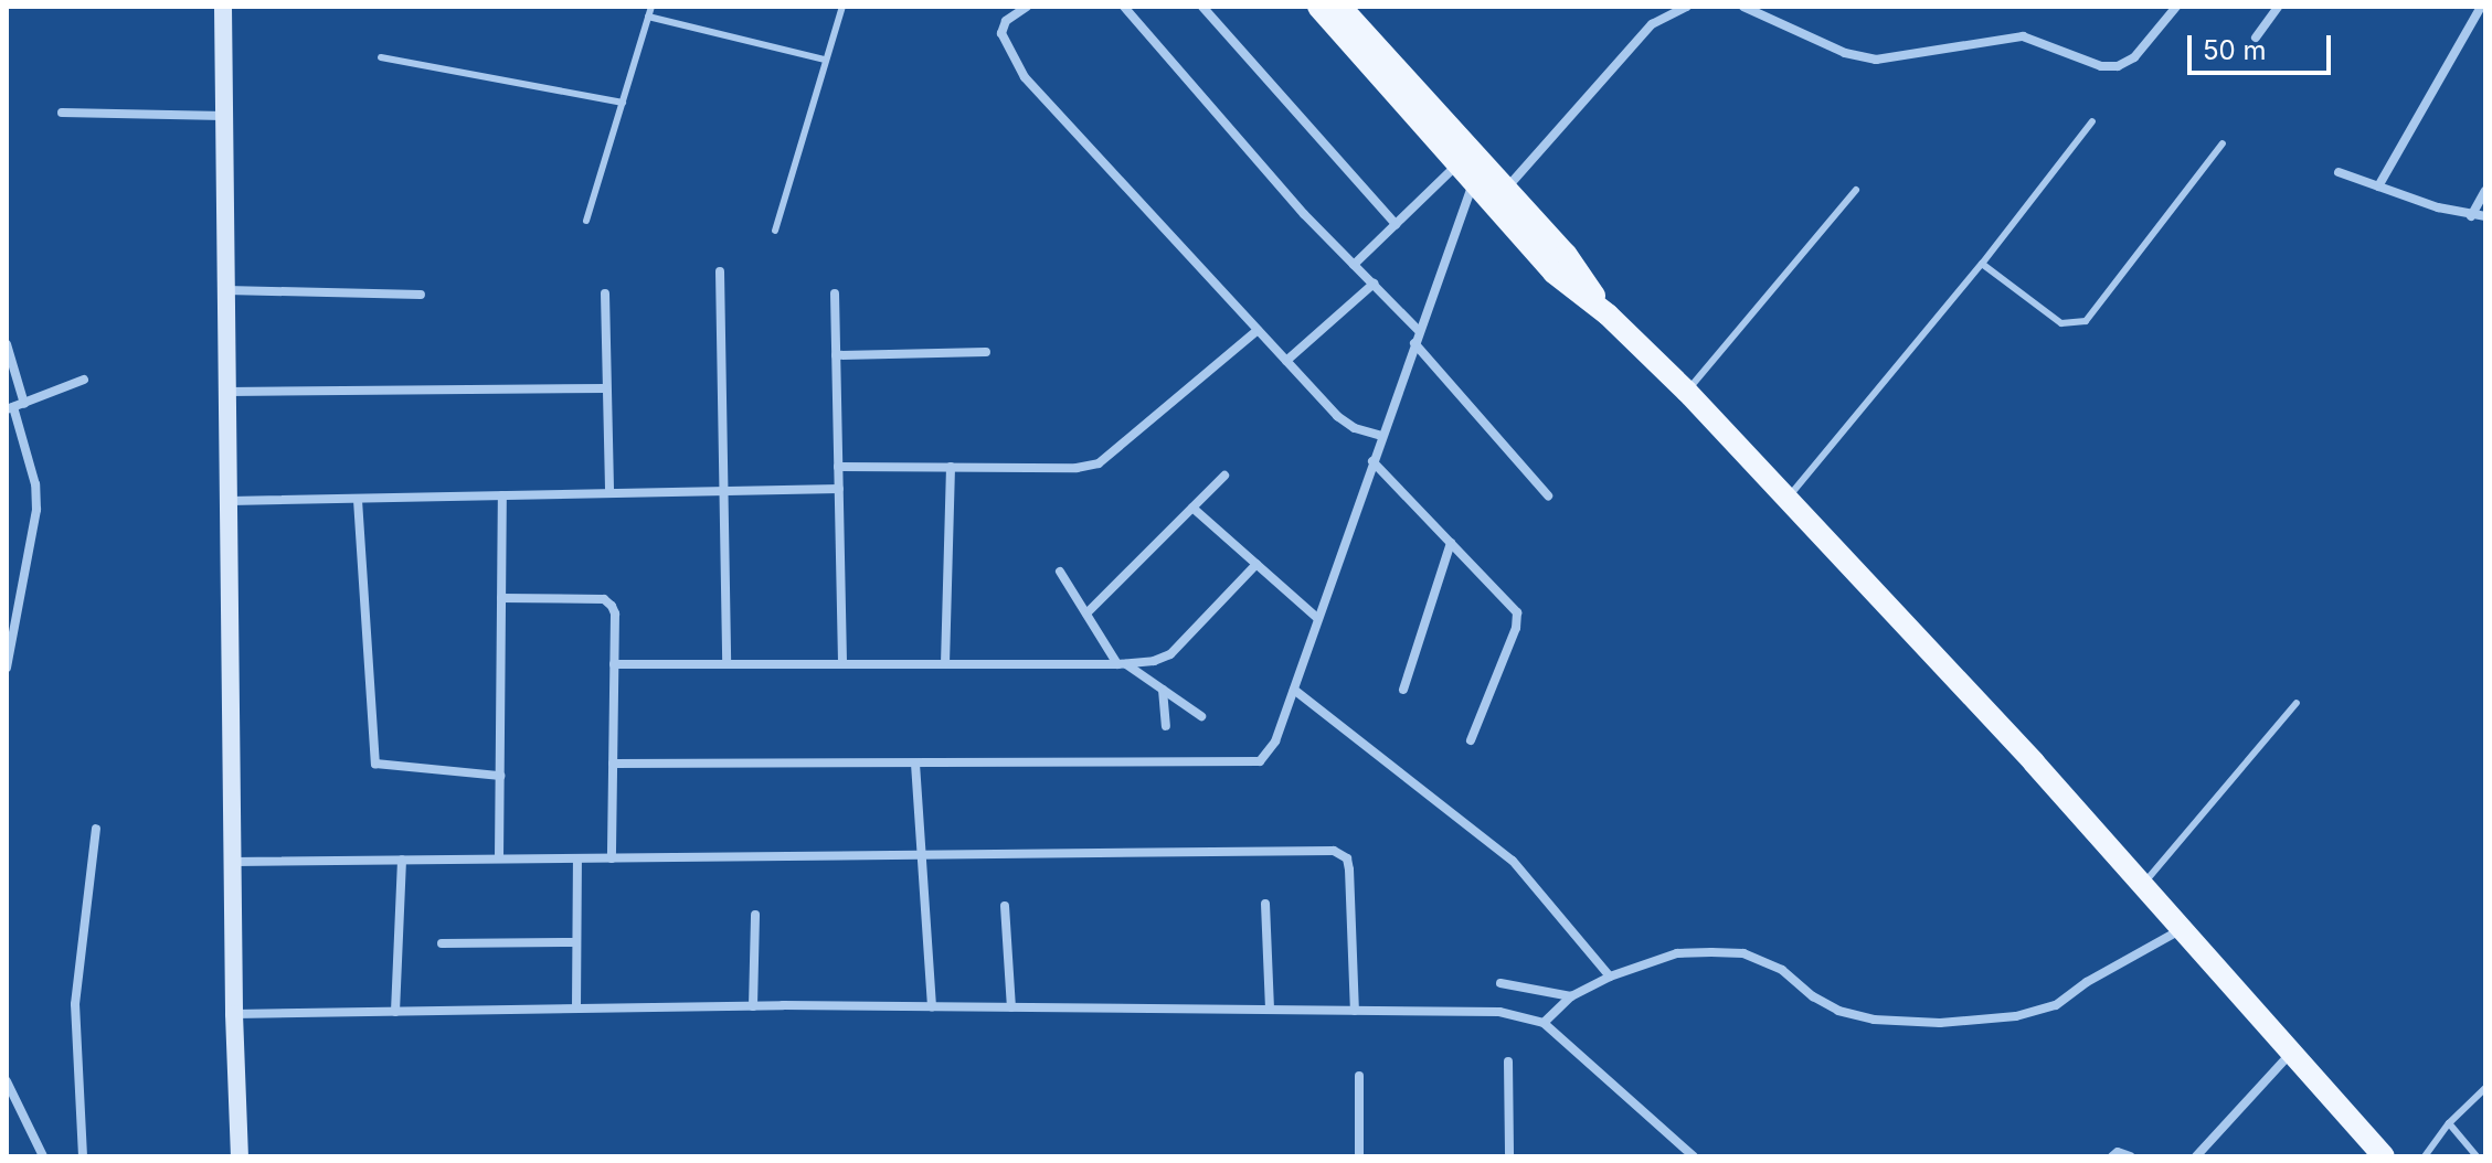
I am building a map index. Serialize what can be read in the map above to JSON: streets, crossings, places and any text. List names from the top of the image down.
{
  "scale_bar": "50 m"
}
